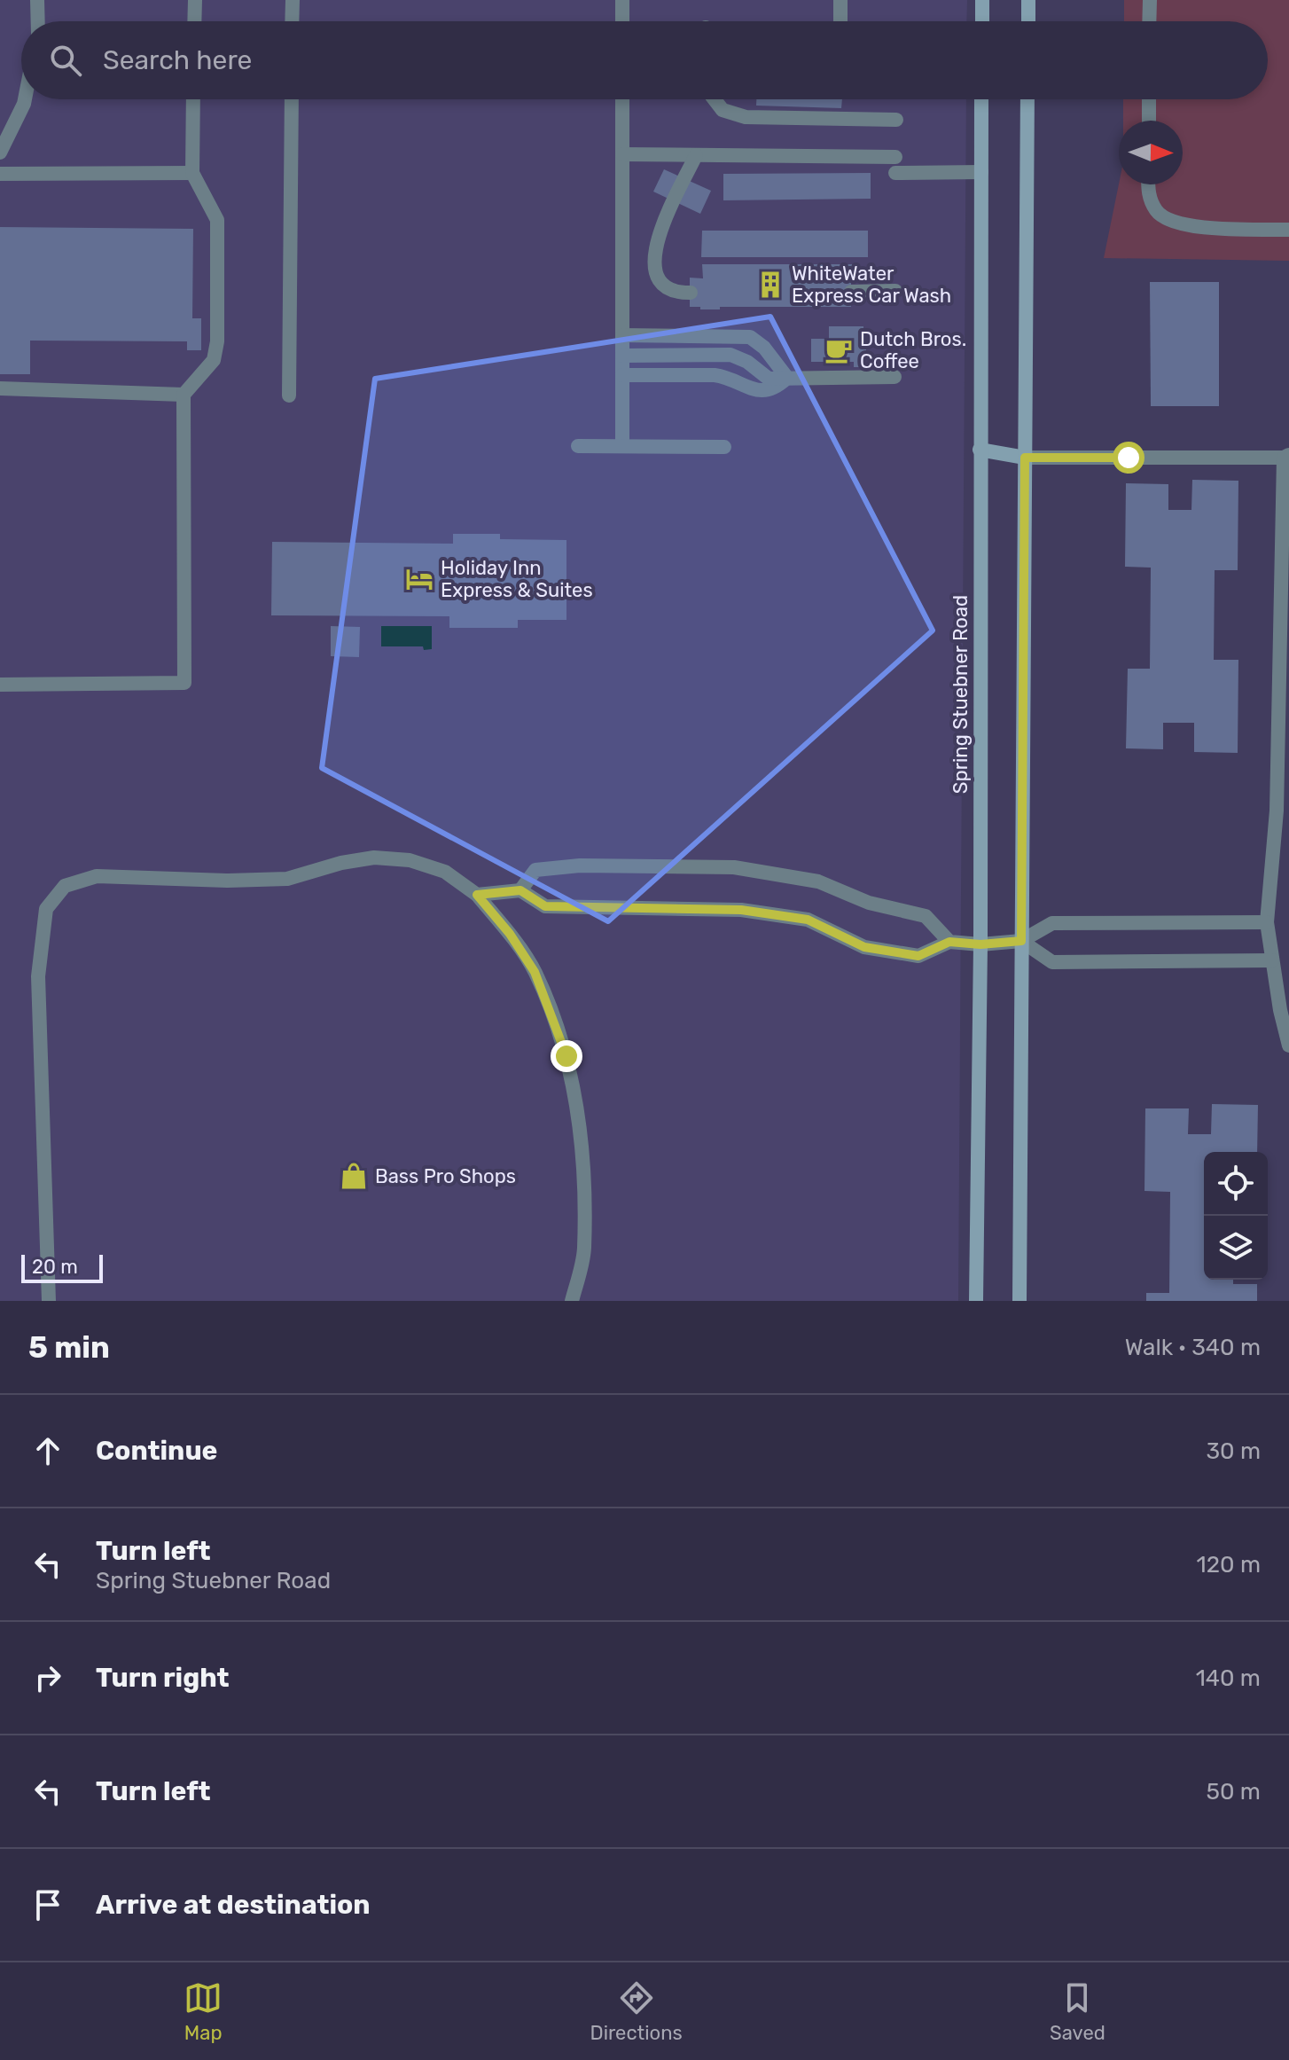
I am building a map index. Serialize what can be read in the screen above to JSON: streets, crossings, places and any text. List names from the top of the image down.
{
  "streets": {
    "main road": ["Spring Stuebner Road"]
  },
  "places": {
    "building": ["WhiteWater Express Car Wash"],
    "cafe": ["Dutch Bros. Coffee"],
    "hotel": ["Holiday Inn Express & Suites"],
    "shop": ["Bass Pro Shops"]
  },
  "scale_bar": "20 m",
  "north": "right",
  "page": {
    "search": "Search here",
    "scale": "20 m",
    "heading": ["5 min", "Walk · 340 m"],
    "list": [
      ["Continue", "30 m"],
      ["Turn left", "Spring Stuebner Road", "120 m"],
      ["Turn right", "140 m"],
      ["Turn left", "50 m"],
      "Arrive at destination"
    ],
    "nav": ["Map", "Directions", "Saved"]
  }
}
